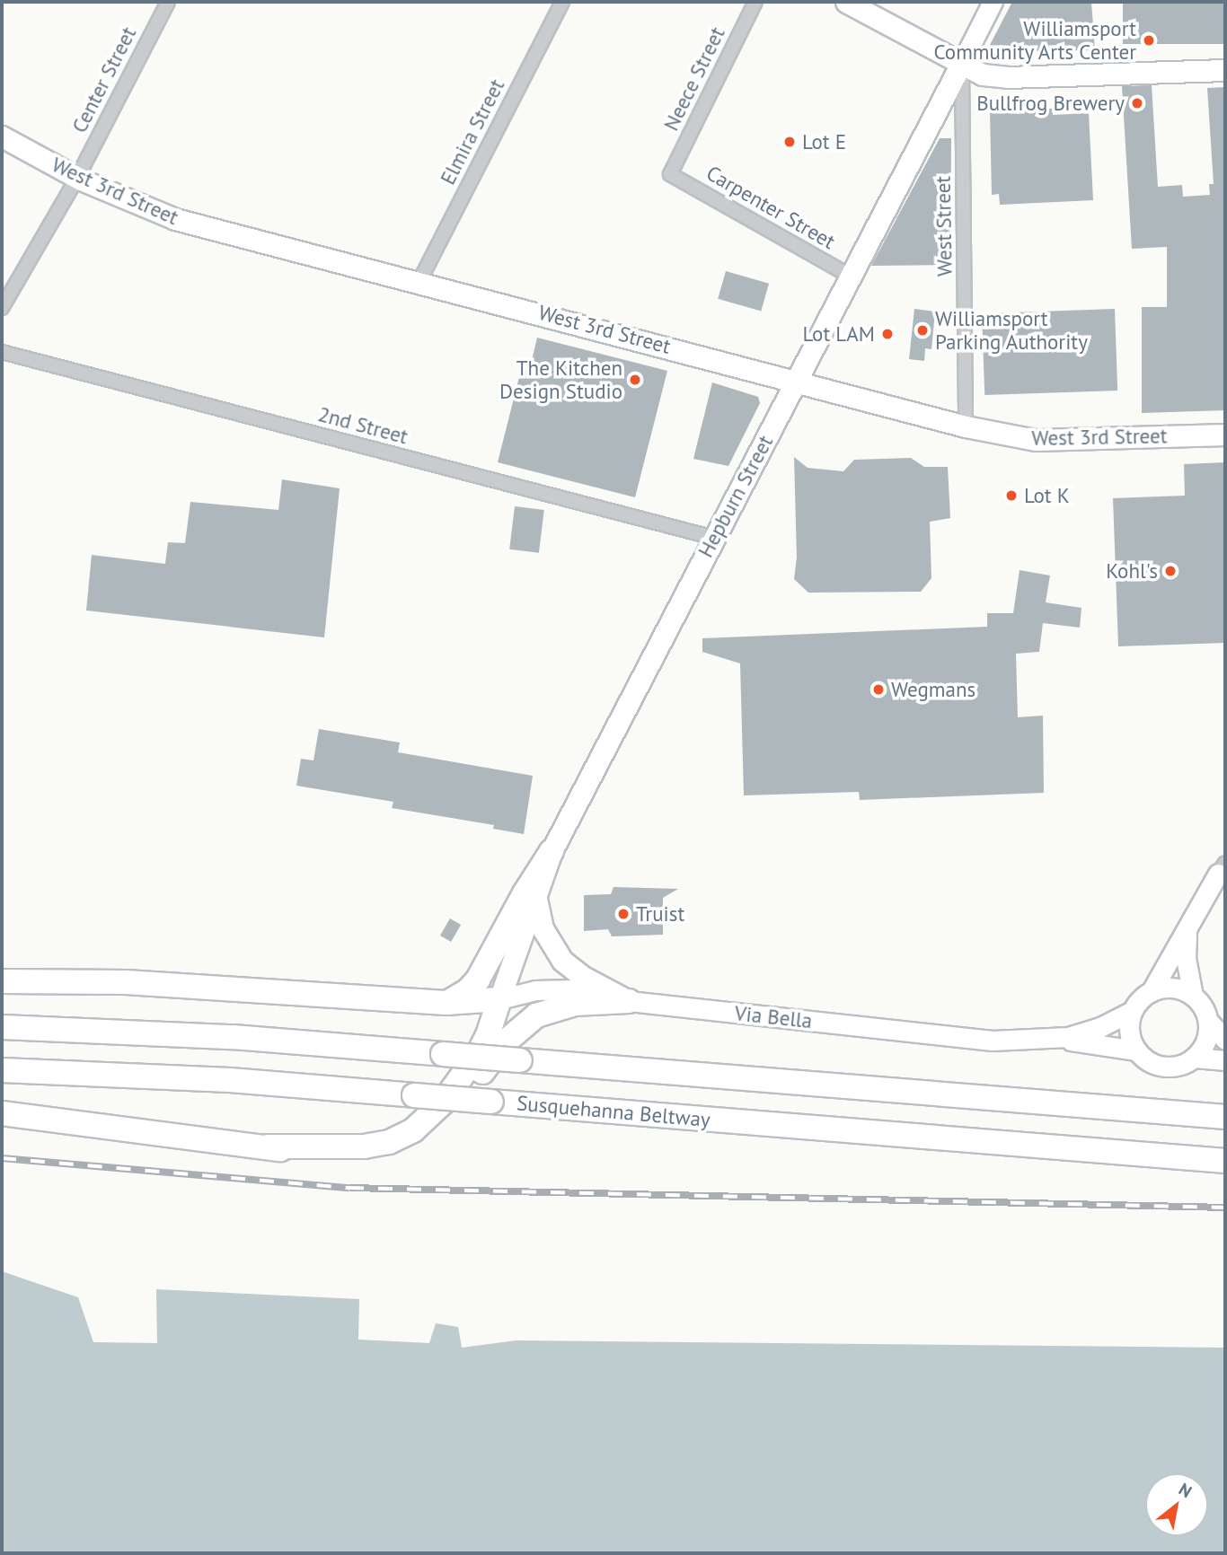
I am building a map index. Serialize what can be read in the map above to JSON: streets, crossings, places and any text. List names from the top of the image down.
{
  "streets": {
    "highway": ["Susquehanna Beltway"],
    "main road": ["West 3rd Street", "Hepburn Street", "Via Bella"],
    "street": [
      "Neece Street",
      "Center Street",
      "Elmira Street",
      "Carpenter Street",
      "West Street",
      "2nd Street"
    ]
  },
  "crossings": [
    ["Neece Street", "Carpenter Street"],
    ["Center Street", "West 3rd Street"],
    ["Elmira Street", "West 3rd Street"],
    ["West 3rd Street", "West Street"],
    ["West 3rd Street", "Hepburn Street"],
    ["Carpenter Street", "Hepburn Street"],
    ["West Street", "Hepburn Street"],
    ["2nd Street", "Hepburn Street"],
    ["Hepburn Street", "Via Bella"]
  ],
  "places": [
    "Williamsport Community Arts Center",
    "Bullfrog Brewery",
    "Lot E",
    "Williamsport Parking Authority",
    "Lot LAM",
    "The Kitchen Design Studio",
    "Lot K",
    "Kohl's",
    "Wegmans",
    "Truist"
  ],
  "north": "top right"
}
